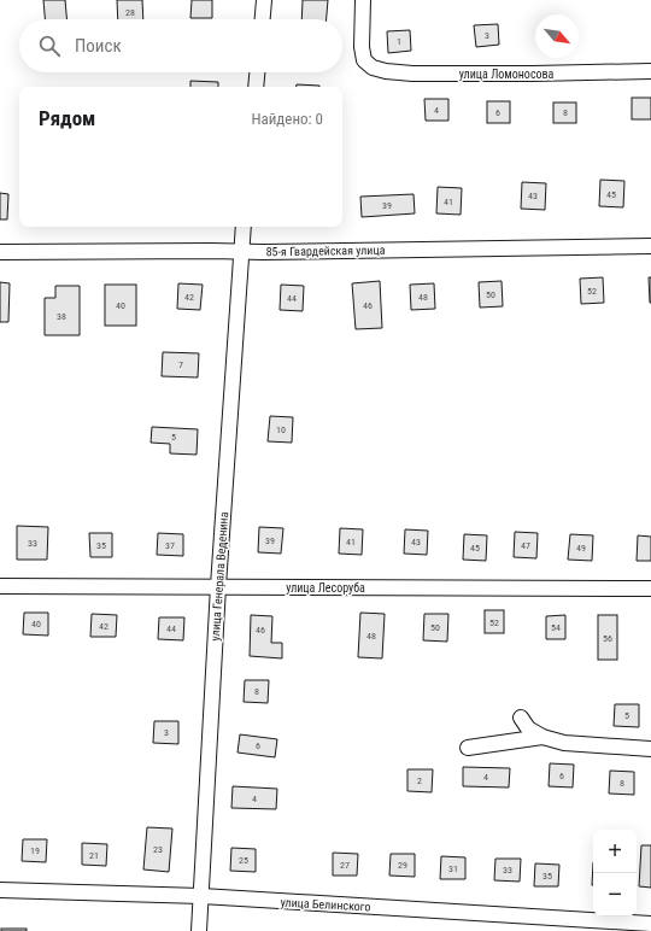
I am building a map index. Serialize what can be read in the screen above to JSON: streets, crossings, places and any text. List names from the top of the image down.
{
  "streets": {
    "street": [
      "улица Ломоносова",
      "85-я Гвардейская улица",
      "улица Генерала Веденина",
      "улица Лесоруба",
      "улица Белинского"
    ]
  },
  "crossings": [
    ["85-я Гвардейская улица", "улица Генерала Веденина"],
    ["улица Генерала Веденина", "улица Лесоруба"],
    ["улица Генерала Веденина", "улица Белинского"]
  ],
  "house_numbers": [
    "28",
    "3",
    "1",
    "4",
    "6",
    "8",
    "45",
    "43",
    "41",
    "39",
    "52",
    "50",
    "42",
    "48",
    "44",
    "40",
    "46",
    "38",
    "7",
    "10",
    "5",
    "39",
    "41",
    "43",
    "33",
    "35",
    "37",
    "47",
    "45",
    "49",
    "52",
    "40",
    "42",
    "50",
    "54",
    "44",
    "46",
    "48",
    "56",
    "8",
    "5",
    "3",
    "6",
    "6",
    "4",
    "2",
    "8",
    "4",
    "23",
    "19",
    "21",
    "25",
    "27",
    "29",
    "31",
    "33",
    "35"
  ],
  "north": "bottom right",
  "page": {
    "search": "Поиск",
    "heading": ["Рядом", "Найдено: 0"],
    "map_buttons": ["+", "−"]
  }
}
